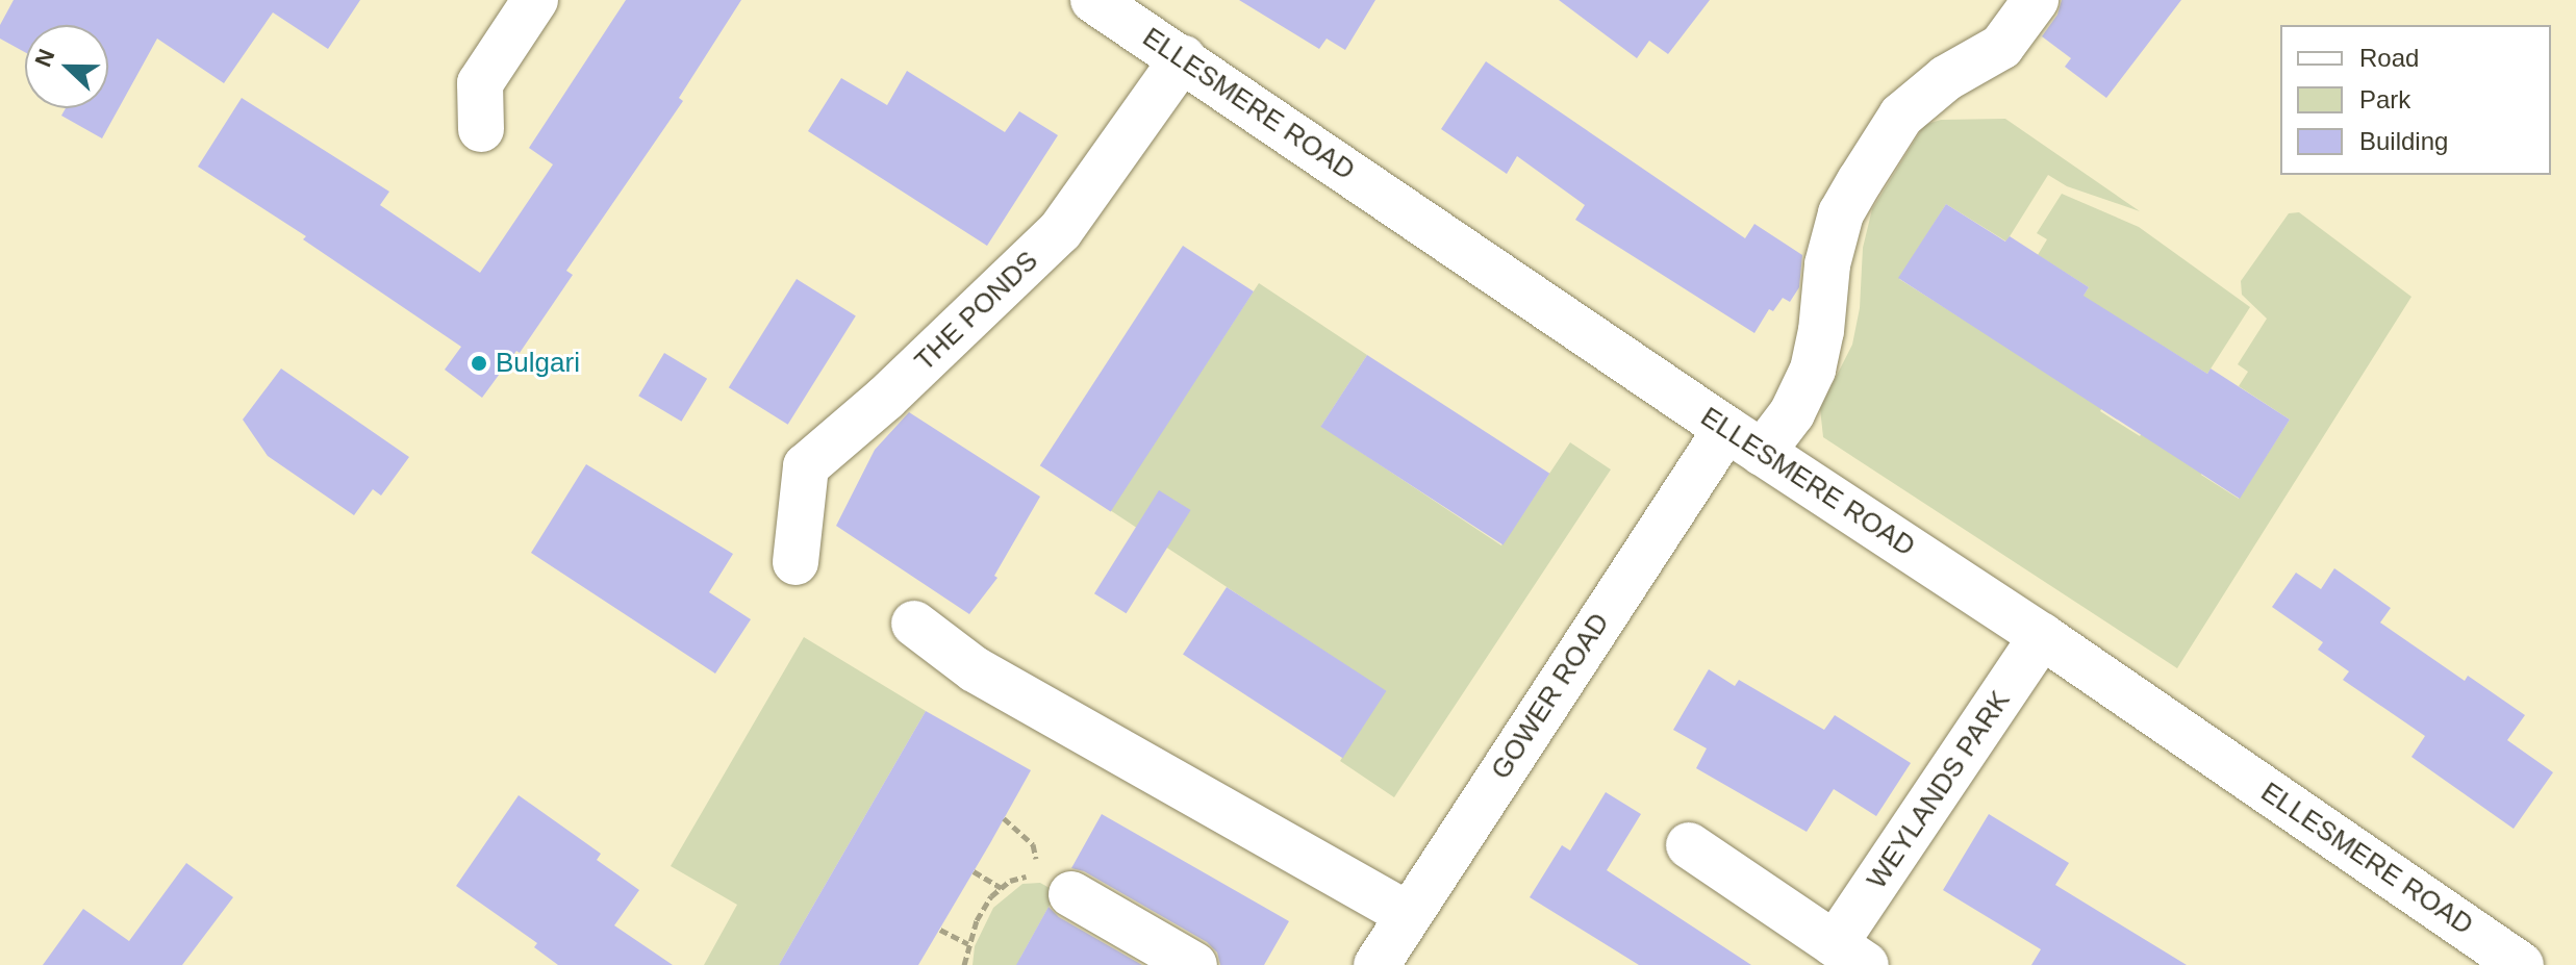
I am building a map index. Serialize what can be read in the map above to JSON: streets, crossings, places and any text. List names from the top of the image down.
{
  "streets": {
    "street": [
      "ELLESMERE ROAD",
      "THE PONDS",
      "GOWER ROAD",
      "WEYLANDS PARK"
    ]
  },
  "crossings": [
    ["ELLESMERE ROAD", "THE PONDS"],
    ["ELLESMERE ROAD", "GOWER ROAD"],
    ["ELLESMERE ROAD", "WEYLANDS PARK"]
  ],
  "places": ["Bulgari"],
  "legend": ["Road", "Park", "Building"],
  "north": "left"
}
